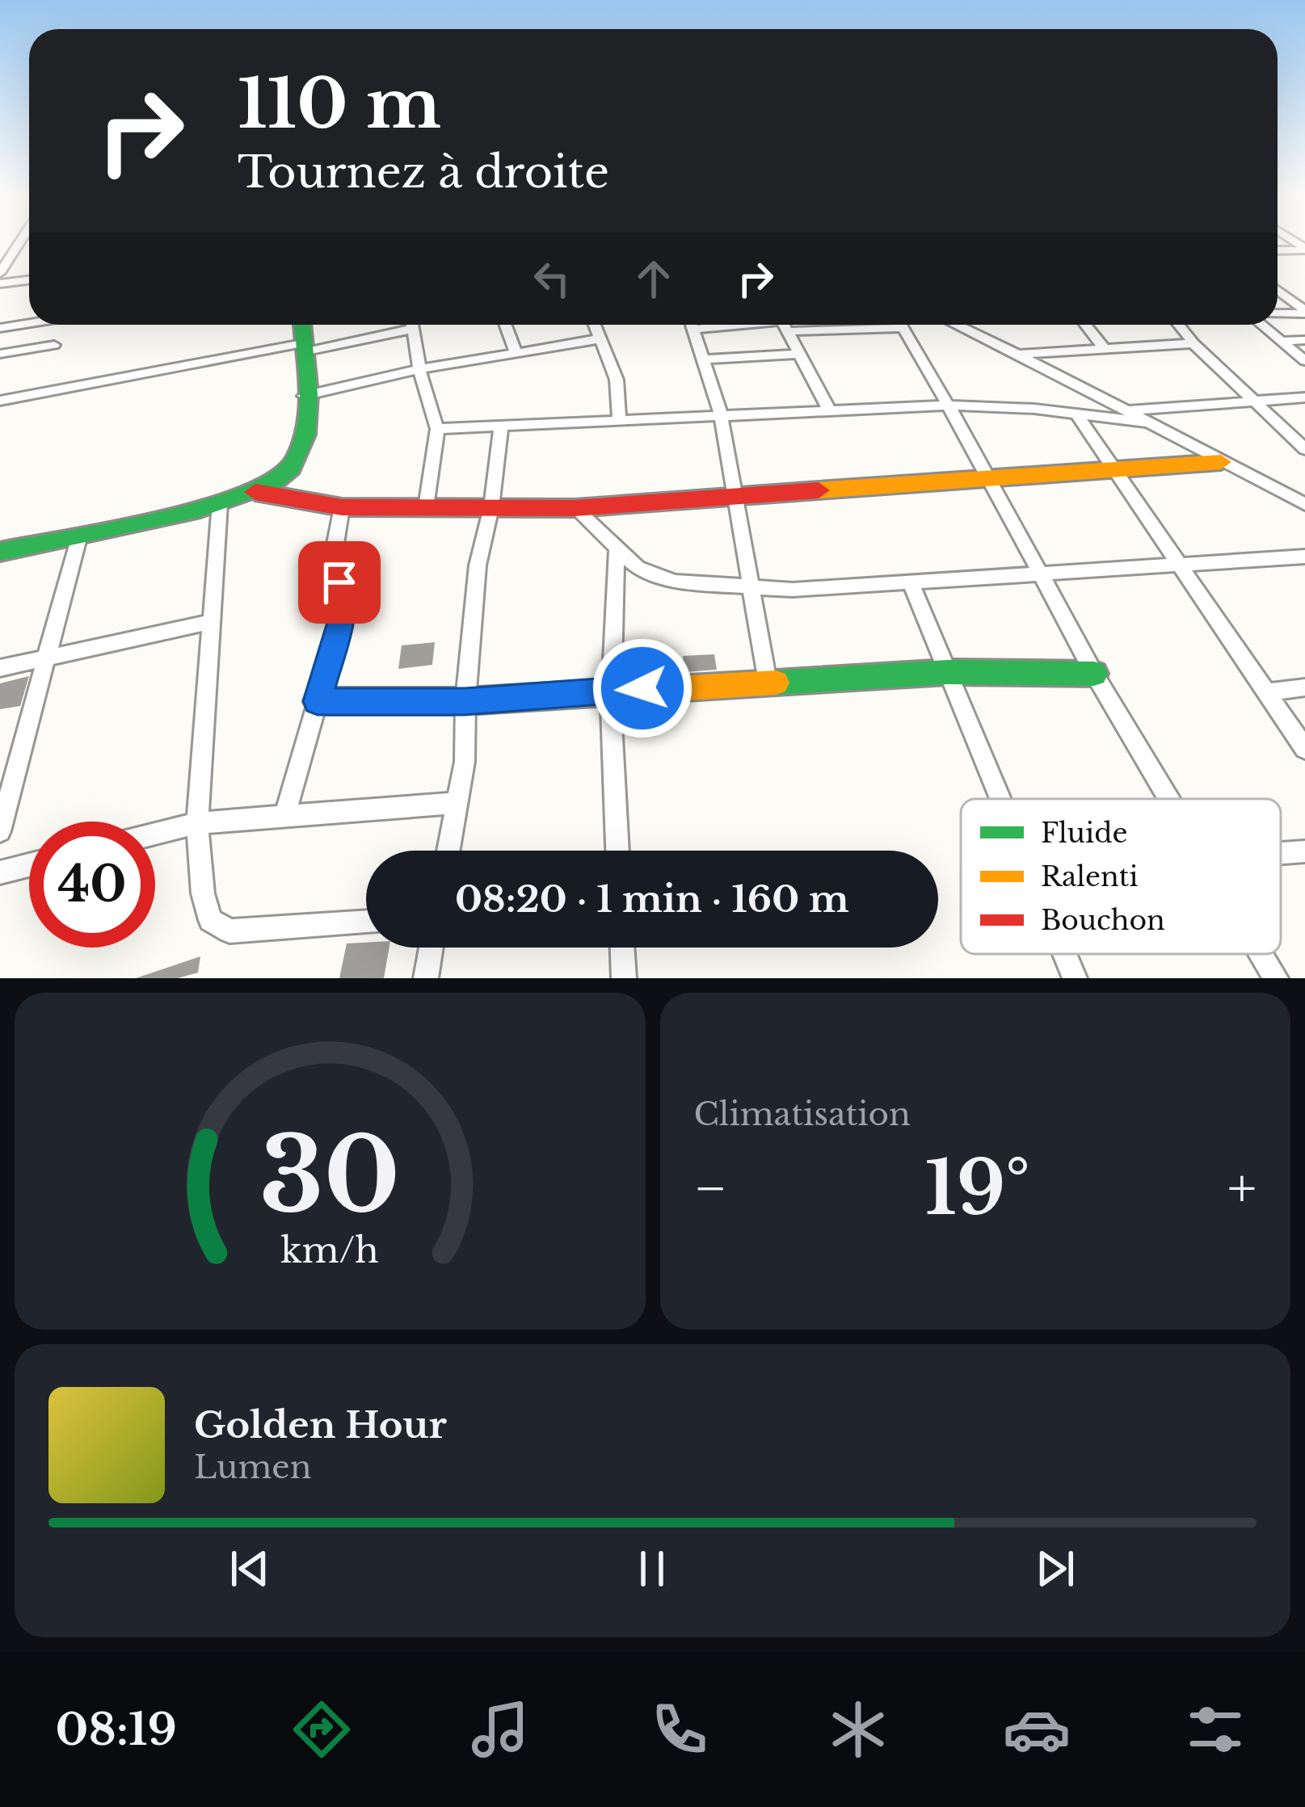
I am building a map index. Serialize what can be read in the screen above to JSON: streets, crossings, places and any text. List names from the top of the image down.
{
  "legend": ["Fluide", "Ralenti", "Bouchon"],
  "page": {
    "turn": ["110 m", "Tournez à droite"],
    "limit": "40",
    "trip": "08:20 · 1 min · 160 m",
    "tile": "Climatisation",
    "heat": ["−", "19°", "+"],
    "song": ["Golden Hour", "Lumen"],
    "tabs": "08:19",
    "gauge": ["30", "km/h"]
  }
}
